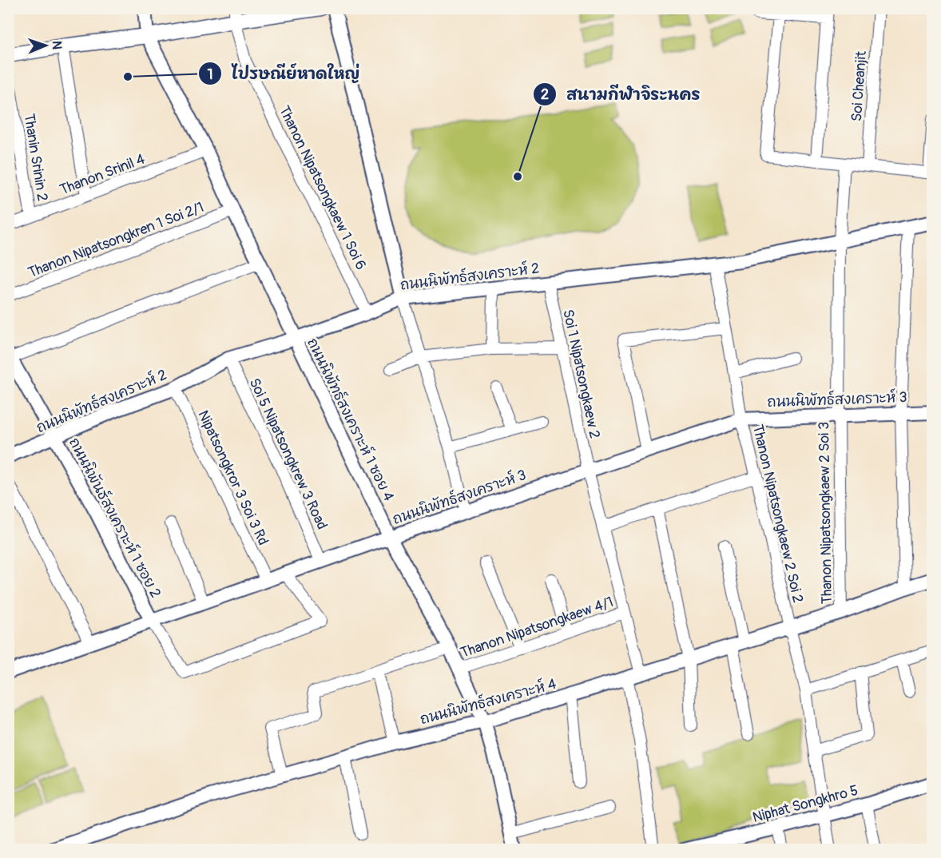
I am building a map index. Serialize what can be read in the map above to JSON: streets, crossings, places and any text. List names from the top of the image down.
{
  "streets": {
    "street": [
      "Soi Cheanjit",
      "Thanin Srinin 2",
      "Thanon Srinil 4",
      "Thanon Nipatsongkaew 1 Soi 6",
      "Thanon Nipatsongkren 1 Soi 2/1",
      "ถนนนิพัทธ์สงเคราะห์ 2",
      "Soi 1 Nipatsongkaew 2",
      "ถนนนิพัทธ์สงเคราะห์ 3",
      "ถนนนิพัทธ์สงเคราะห์ 1 ซอย 4",
      "Soi 5 Nipatsongkrew 3 Road",
      "Nipatsongkror 3 Soi 3 Rd",
      "Thanon Nipatsongkaew 2 Soi 3",
      "Thanon Nipatsongkaew 2 Soi 2",
      "ถนนนิพันธ์สงเคราะห์ 1 ซอย 2",
      "Thanon Nipatsongkaew 4/1",
      "ถนนนิพัทธ์สงเคราะห์ 4",
      "Niphat Songkhro 5"
    ]
  },
  "crossings": [
    ["Thanin Srinin 2", "Thanon Srinil 4"],
    ["Thanon Srinil 4", "ถนนนิพัทธ์สงเคราะห์ 1 ซอย 4"],
    ["Thanon Nipatsongkaew 1 Soi 6", "ถนนนิพัทธ์สงเคราะห์ 2"],
    ["Thanon Nipatsongkren 1 Soi 2/1", "ถนนนิพัทธ์สงเคราะห์ 1 ซอย 4"],
    ["ถนนนิพัทธ์สงเคราะห์ 2", "Soi 1 Nipatsongkaew 2"],
    ["ถนนนิพัทธ์สงเคราะห์ 2", "ถนนนิพัทธ์สงเคราะห์ 1 ซอย 4"],
    ["ถนนนิพัทธ์สงเคราะห์ 2", "Soi 5 Nipatsongkrew 3 Road"],
    ["ถนนนิพัทธ์สงเคราะห์ 2", "Nipatsongkror 3 Soi 3 Rd"],
    ["ถนนนิพัทธ์สงเคราะห์ 2", "Thanon Nipatsongkaew 2 Soi 3"],
    ["ถนนนิพัทธ์สงเคราะห์ 2", "Thanon Nipatsongkaew 2 Soi 2"],
    ["ถนนนิพัทธ์สงเคราะห์ 2", "ถนนนิพันธ์สงเคราะห์ 1 ซอย 2"],
    ["Soi 1 Nipatsongkaew 2", "ถนนนิพัทธ์สงเคราะห์ 3"],
    ["Soi 1 Nipatsongkaew 2", "Thanon Nipatsongkaew 4/1"],
    ["Soi 1 Nipatsongkaew 2", "ถนนนิพัทธ์สงเคราะห์ 4"],
    ["ถนนนิพัทธ์สงเคราะห์ 3", "ถนนนิพัทธ์สงเคราะห์ 1 ซอย 4"],
    ["ถนนนิพัทธ์สงเคราะห์ 3", "Soi 5 Nipatsongkrew 3 Road"],
    ["ถนนนิพัทธ์สงเคราะห์ 3", "Nipatsongkror 3 Soi 3 Rd"],
    ["ถนนนิพัทธ์สงเคราะห์ 3", "Thanon Nipatsongkaew 2 Soi 3"],
    ["ถนนนิพัทธ์สงเคราะห์ 3", "Thanon Nipatsongkaew 2 Soi 2"],
    ["ถนนนิพัทธ์สงเคราะห์ 3", "ถนนนิพันธ์สงเคราะห์ 1 ซอย 2"],
    ["ถนนนิพัทธ์สงเคราะห์ 1 ซอย 4", "Thanon Nipatsongkaew 4/1"],
    ["ถนนนิพัทธ์สงเคราะห์ 1 ซอย 4", "ถนนนิพัทธ์สงเคราะห์ 4"],
    ["Thanon Nipatsongkaew 2 Soi 3", "ถนนนิพัทธ์สงเคราะห์ 4"],
    ["Thanon Nipatsongkaew 2 Soi 2", "ถนนนิพัทธ์สงเคราะห์ 4"],
    ["Thanon Nipatsongkaew 2 Soi 2", "Niphat Songkhro 5"]
  ],
  "places": ["ไปรษณีย์หาดใหญ่", "สนามกีฬาจิระนคร"],
  "north": "right"
}
